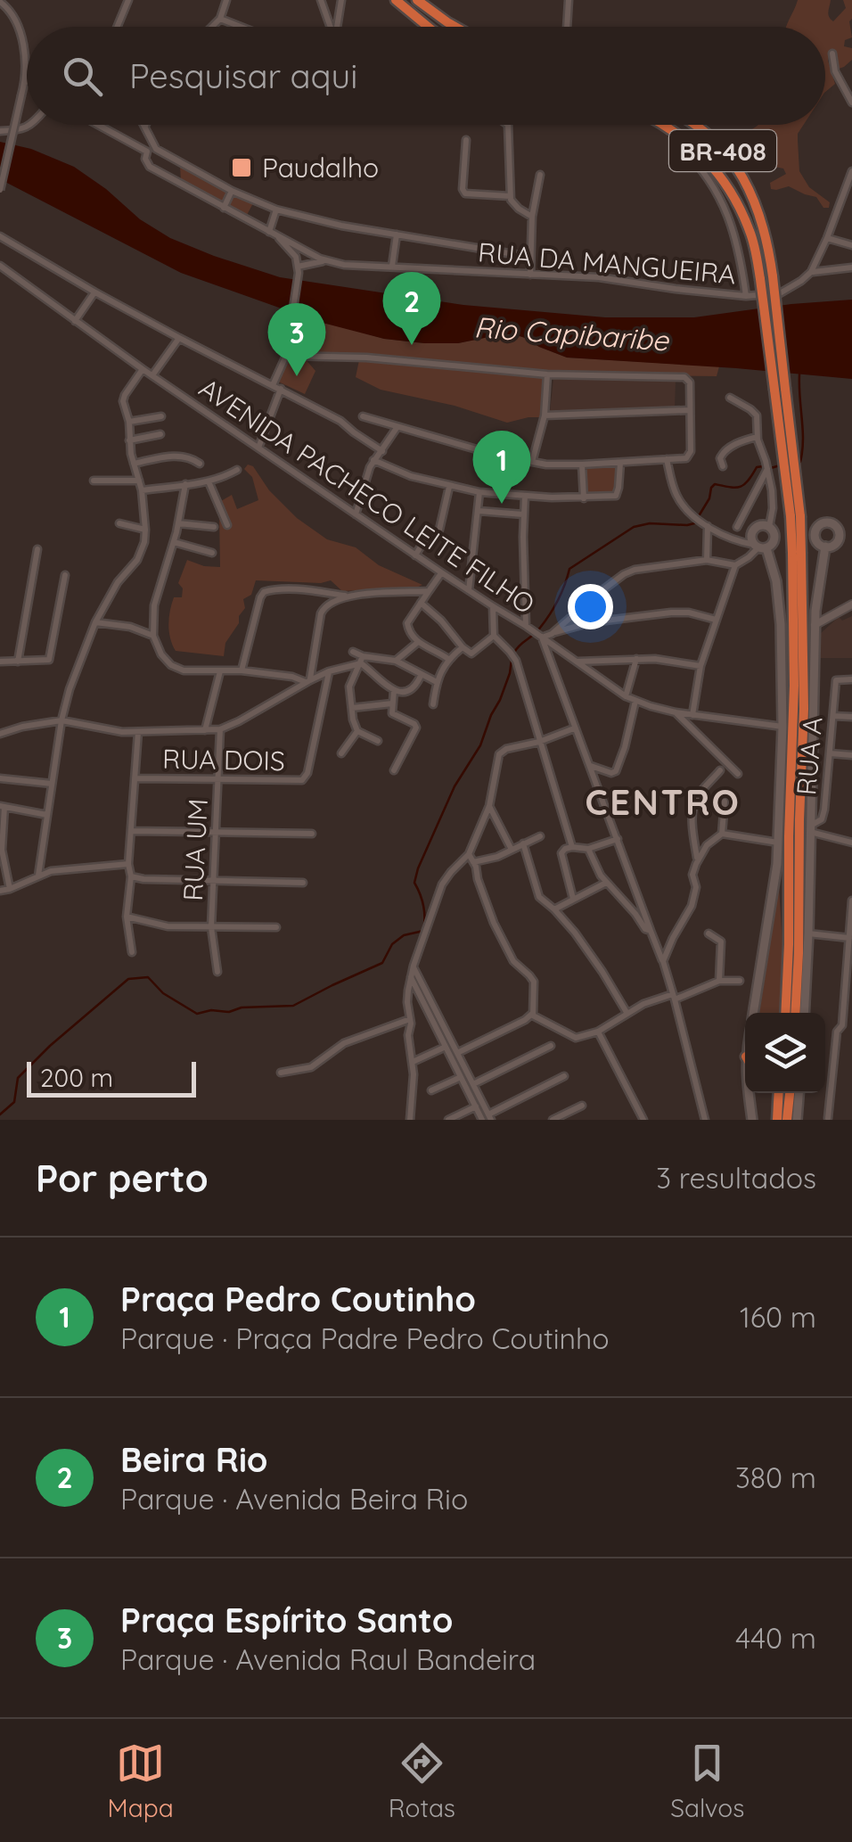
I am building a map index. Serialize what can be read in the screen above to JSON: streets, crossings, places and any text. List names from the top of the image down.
{
  "streets": {
    "highway": ["BR-408"],
    "street": [
      "RUA DA MANGUEIRA",
      "AVENIDA PACHECO LEITE FILHO",
      "RUA A",
      "RUA DOIS",
      "RUA UM"
    ]
  },
  "crossings": [
    ["RUA DOIS", "RUA UM"]
  ],
  "districts": ["CENTRO"],
  "water": ["Rio Capibaribe"],
  "places": {
    "transit": ["Paudalho"]
  },
  "scale_bar": "200 m",
  "page": {
    "search": "Pesquisar aqui",
    "pins": ["2", "3", "1"],
    "scale": "200 m",
    "heading": ["Por perto", "3 resultados"],
    "list": [
      {
        "mark": "1",
        "name": "Praça Pedro Coutinho",
        "note": "Parque · Praça Padre Pedro Coutinho",
        "value": "160 m"
      },
      {
        "mark": "2",
        "name": "Beira Rio",
        "note": "Parque · Avenida Beira Rio",
        "value": "380 m"
      },
      {
        "mark": "3",
        "name": "Praça Espírito Santo",
        "note": "Parque · Avenida Raul Bandeira",
        "value": "440 m"
      }
    ],
    "nav": ["Mapa", "Rotas", "Salvos"]
  }
}
